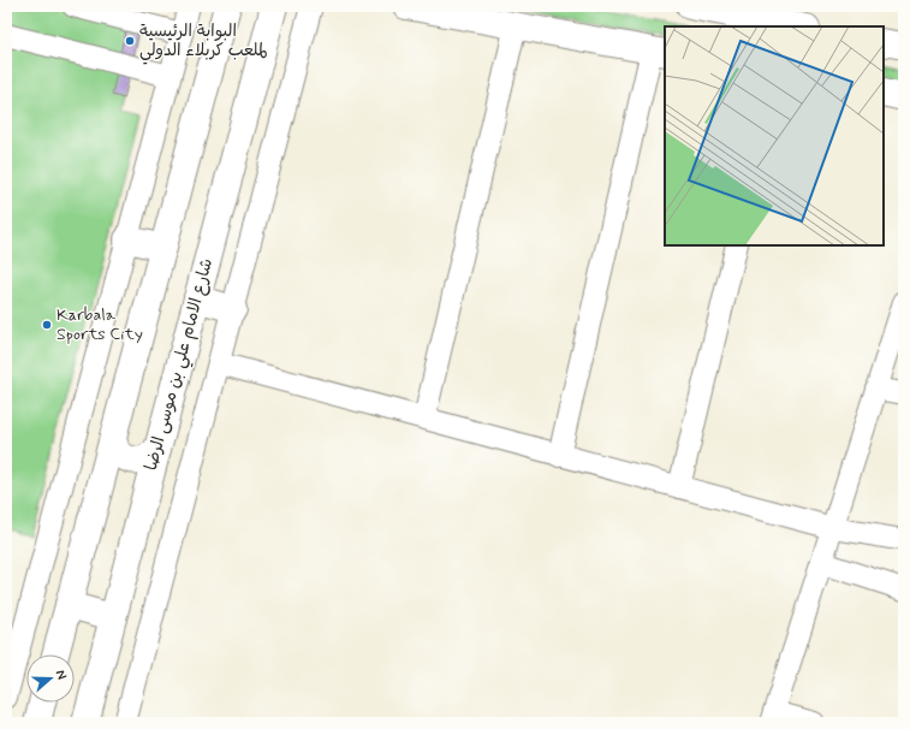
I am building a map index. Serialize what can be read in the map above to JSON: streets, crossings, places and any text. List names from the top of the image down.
{
  "streets": {
    "main road": ["شارع الامام علي بن موسى الرضا"]
  },
  "places": ["البوابة الرئيسية لملعب كربلاء الدولي", "Karbala Sports City"],
  "north": "right"
}
